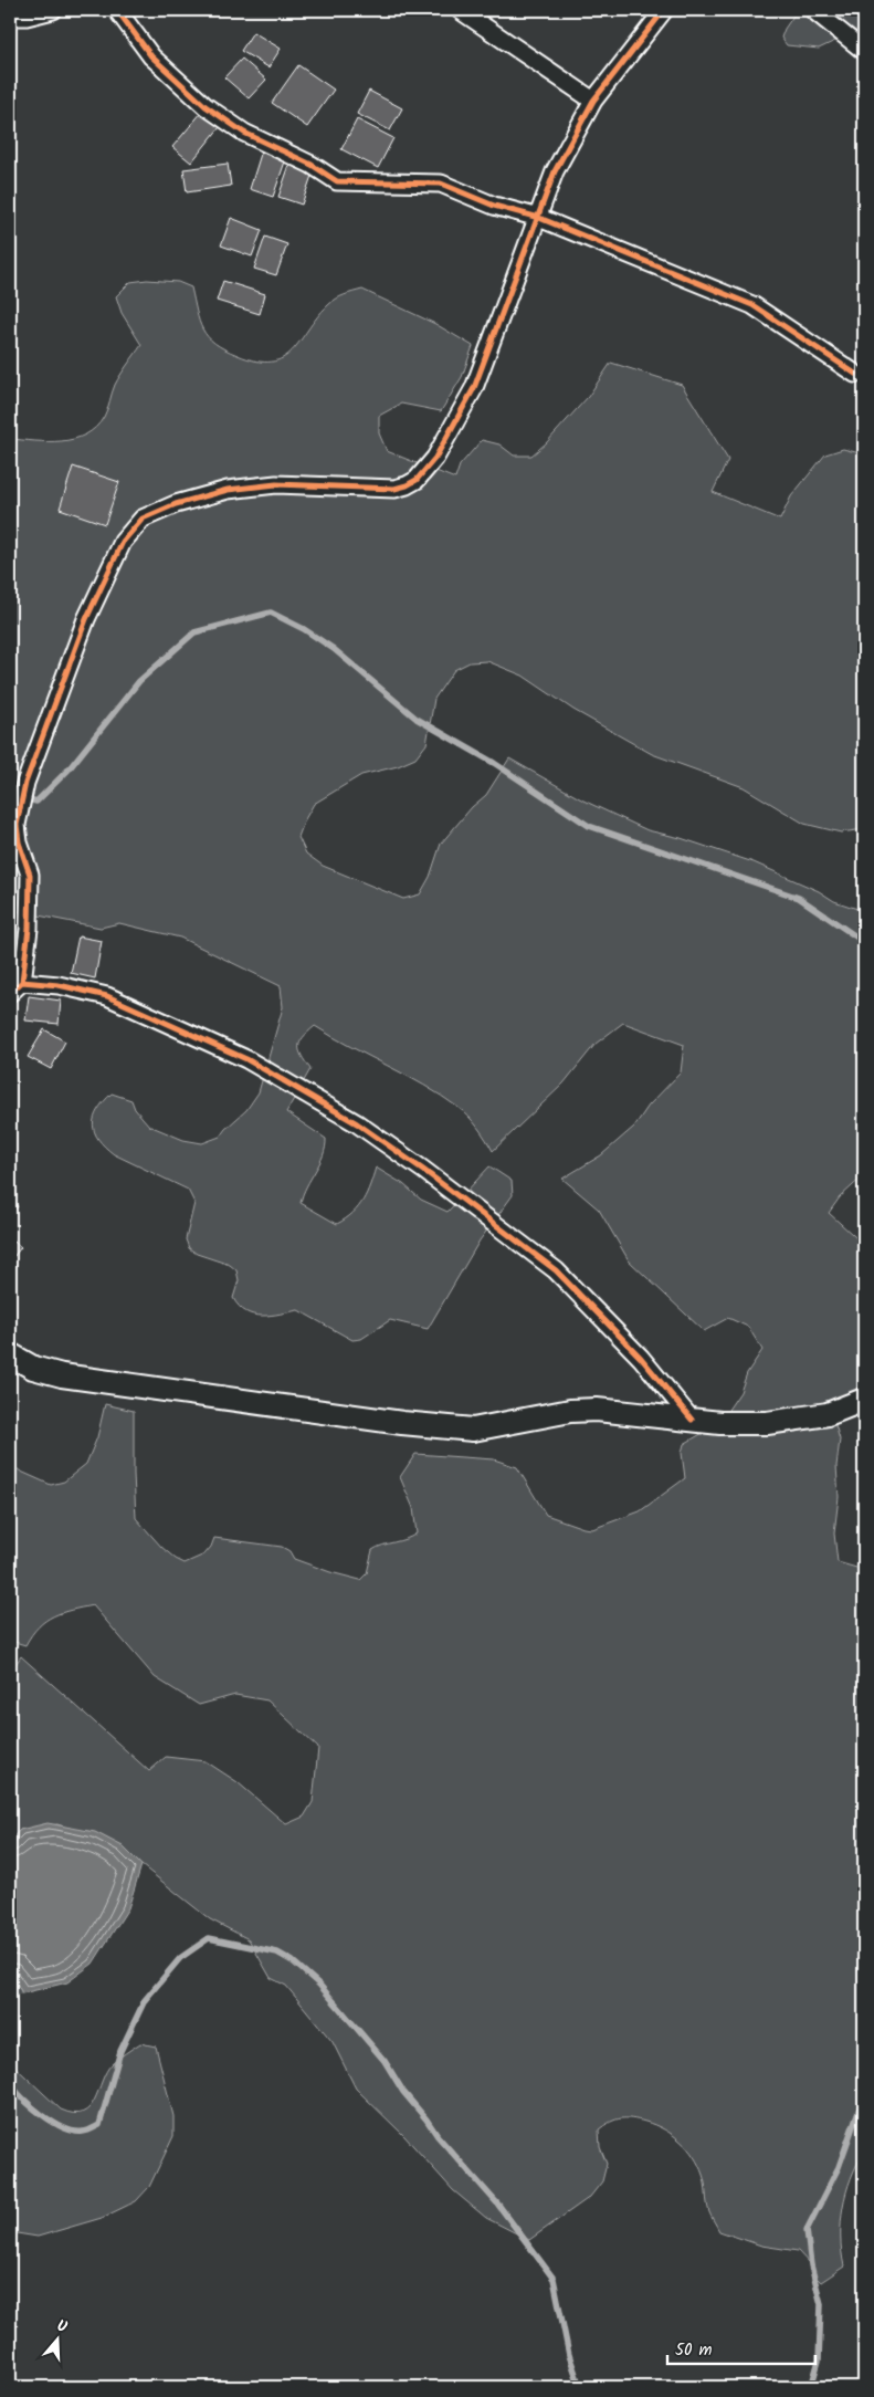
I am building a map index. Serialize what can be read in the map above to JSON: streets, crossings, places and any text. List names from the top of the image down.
{
  "scale_bar": "50 m",
  "north": "top"
}
